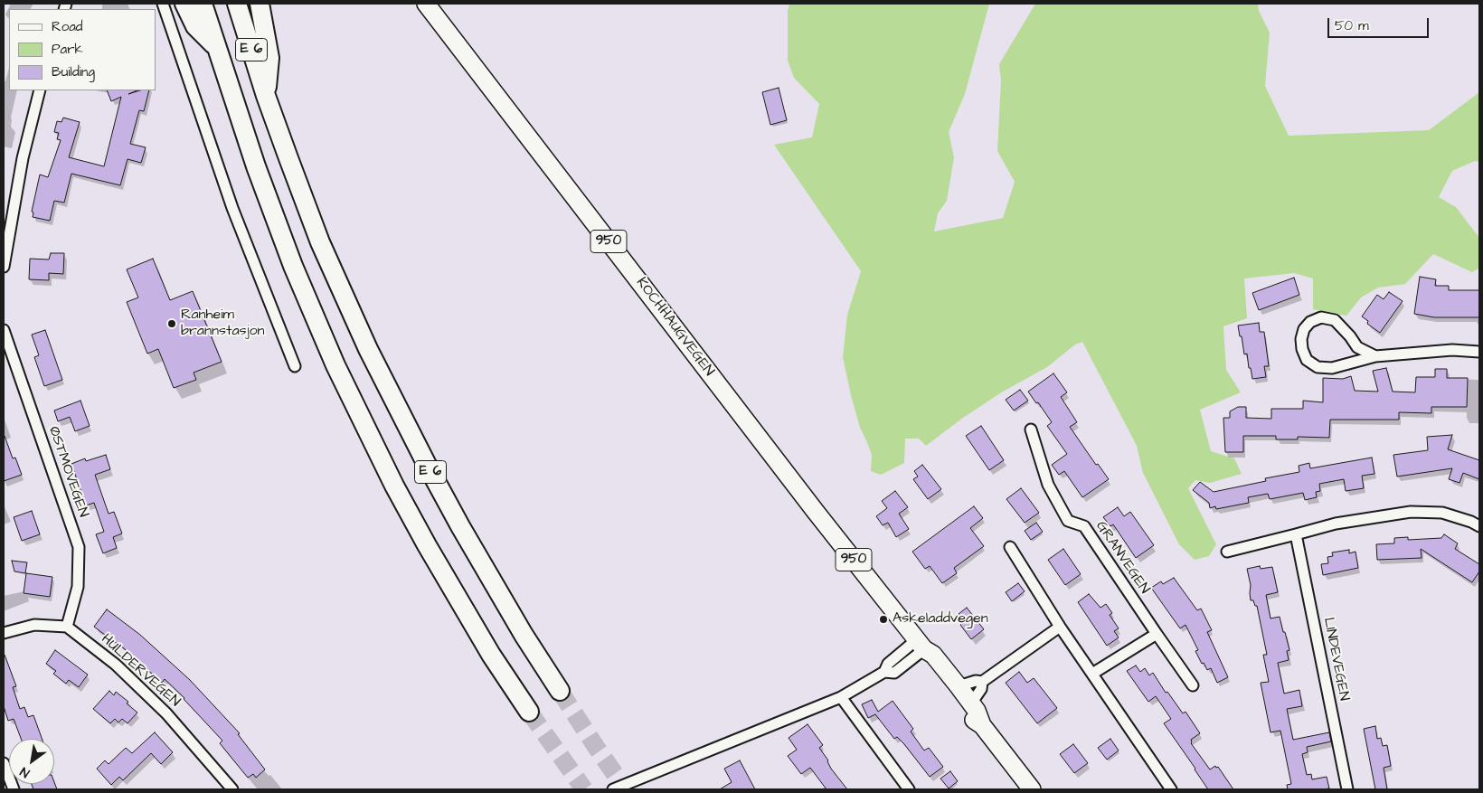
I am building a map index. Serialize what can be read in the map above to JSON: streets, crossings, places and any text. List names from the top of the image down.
{
  "streets": {
    "highway": ["E 6"],
    "main road": ["950", "KOCHHAUGVEGEN"],
    "street": [
      "ØSTMOVEGEN",
      "GRANVEGEN",
      "LINDEVEGEN",
      "HULDERVEGEN"
    ]
  },
  "crossings": [
    ["ØSTMOVEGEN", "HULDERVEGEN"]
  ],
  "places": ["Ranheim brannstasjon", "Askeladdvegen"],
  "legend": ["Road", "Park", "Building"],
  "scale_bar": "50 m",
  "north": "bottom left"
}
